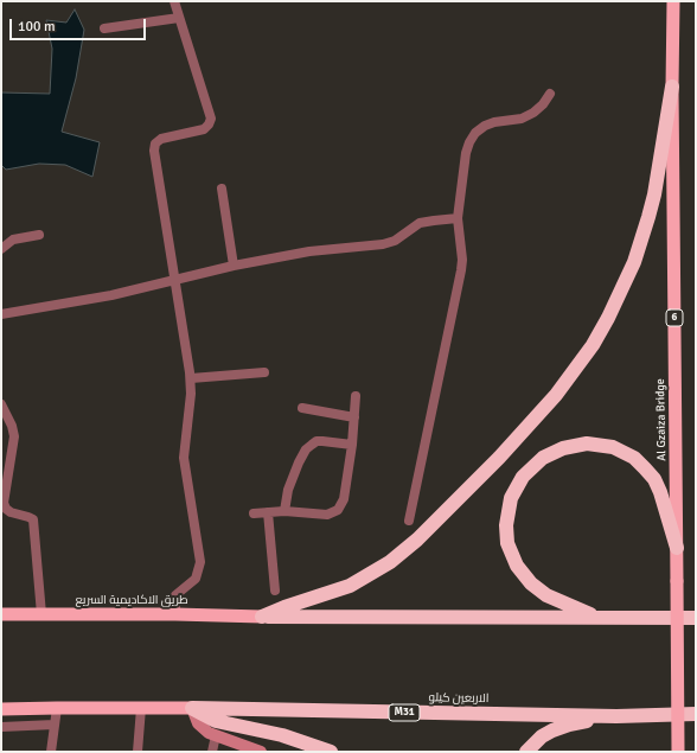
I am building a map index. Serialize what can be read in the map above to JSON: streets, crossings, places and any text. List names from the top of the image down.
{
  "streets": {
    "highway": [
      "6",
      "Al Gzaiza Bridge",
      "طريق الاكاديمية السريع",
      "الاربعين كيلو",
      "M31"
    ]
  },
  "crossings": [
    ["6", "Al Gzaiza Bridge"]
  ],
  "scale_bar": "100 m"
}
